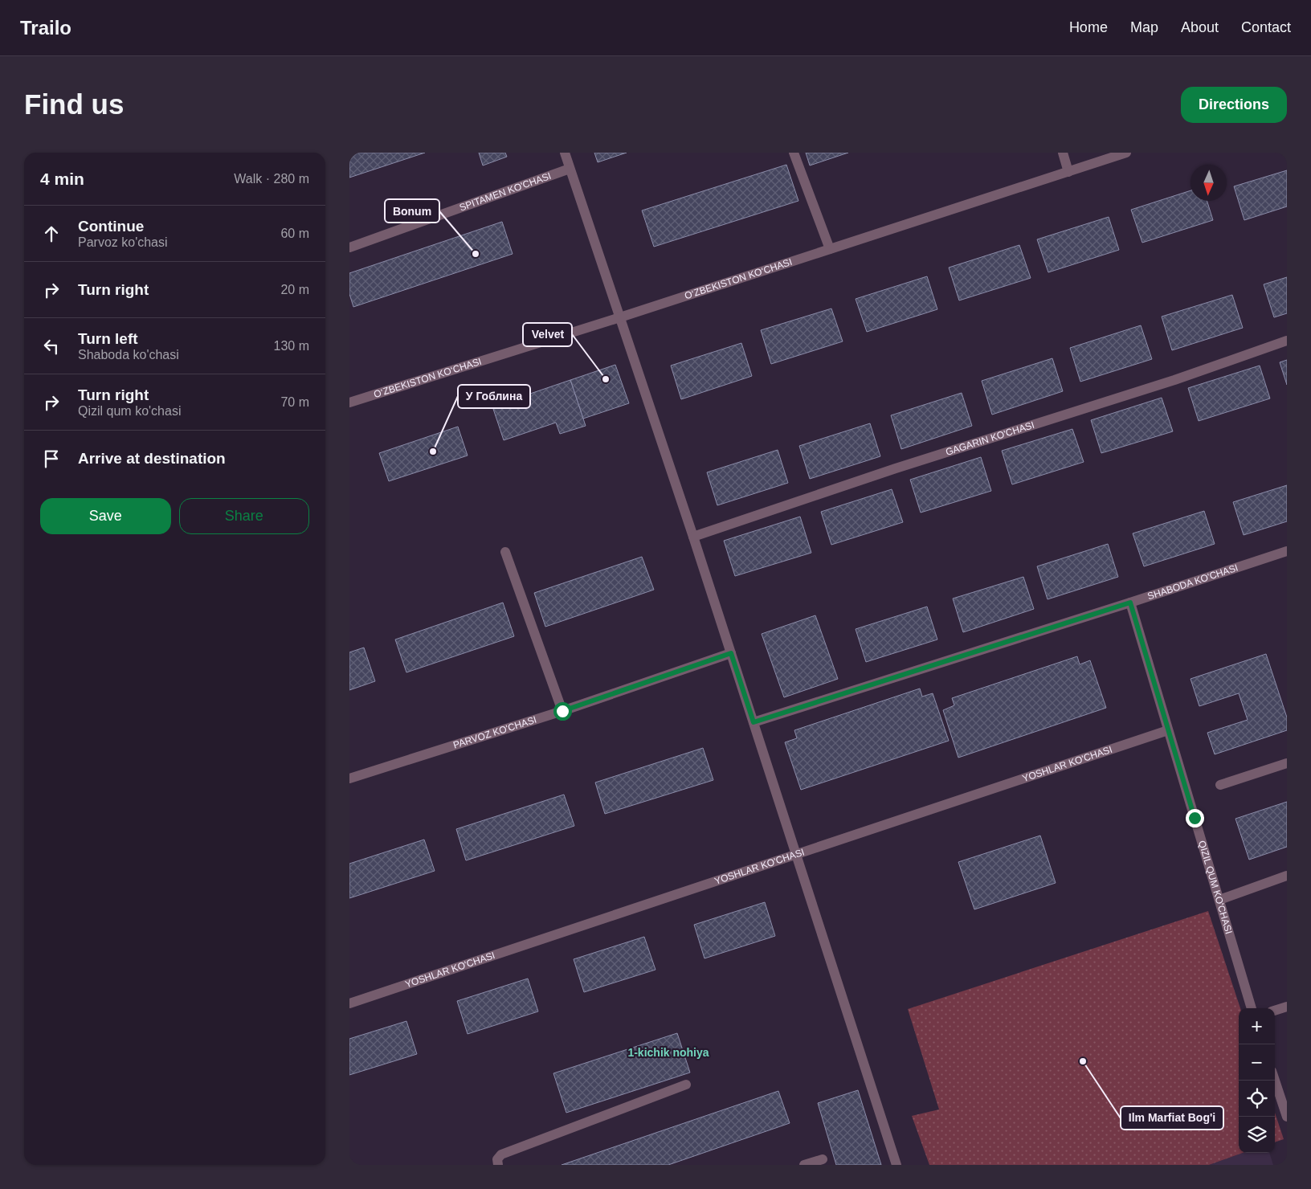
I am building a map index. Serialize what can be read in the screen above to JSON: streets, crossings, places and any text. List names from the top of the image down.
{
  "streets": {
    "street": [
      "SPITAMEN KO'CHASI",
      "O‘ZBEKISTON KO‘CHASI",
      "GAGARIN KO'CHASI",
      "SHABODA KO'CHASI",
      "PARVOZ KO'CHASI",
      "YOSHLAR KO'CHASI",
      "QIZIL QUM KO'CHASI"
    ]
  },
  "crossings": [
    ["SHABODA KO'CHASI", "QIZIL QUM KO'CHASI"],
    ["YOSHLAR KO'CHASI", "QIZIL QUM KO'CHASI"]
  ],
  "districts": ["1-kichik nohiya"],
  "places": [
    "Bonum",
    "Velvet",
    "У Гоблина",
    "Ilm Marfiat Bog'i"
  ],
  "north": "bottom",
  "page": {
    "header": "Trailo",
    "nav": [
      "Home",
      "Map",
      "About",
      "Contact"
    ],
    "buttons": [
      "Directions",
      ["Save", "Share"]
    ],
    "title": "Find us",
    "heading": ["4 min", "Walk · 280 m"],
    "list": [
      ["Continue", "Parvoz ko'chasi", "60 m"],
      ["Turn right", "20 m"],
      ["Turn left", "Shaboda ko'chasi", "130 m"],
      ["Turn right", "Qizil qum ko'chasi", "70 m"],
      "Arrive at destination"
    ],
    "map_buttons": ["+", "−"]
  }
}
